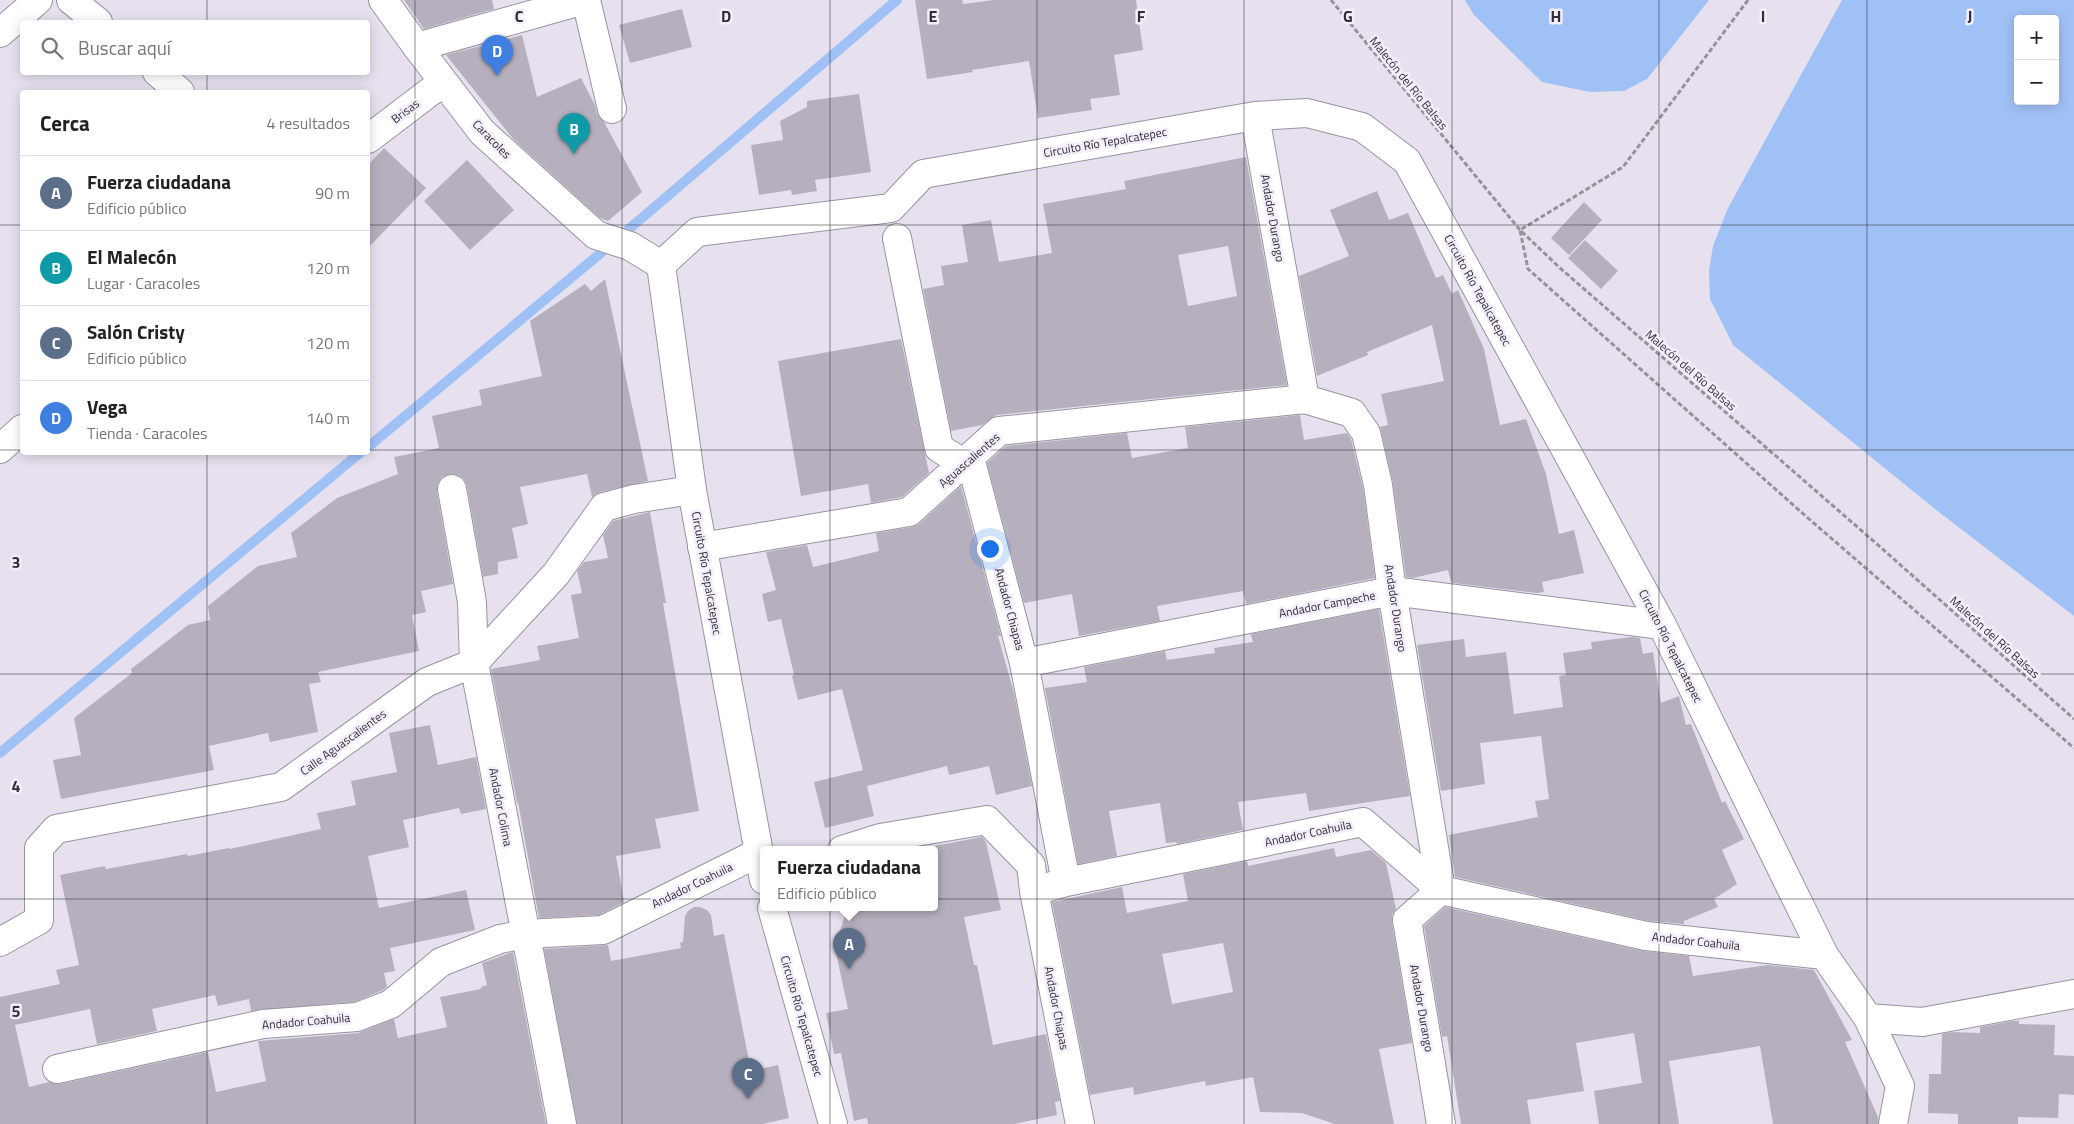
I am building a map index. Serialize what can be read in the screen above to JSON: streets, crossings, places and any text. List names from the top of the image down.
{
  "streets": {
    "street": [
      "Brisas",
      "Caracoles",
      "Circuito Río Tepalcatepec",
      "Andador Durango",
      "Aguascalientes",
      "Andador Campeche",
      "Andador Chiapas",
      "Calle Aguascalientes",
      "Andador Colima",
      "Andador Coahuila"
    ],
    "path": ["Malecón del Río Balsas"]
  },
  "crossings": [
    ["Brisas", "Caracoles"],
    ["Caracoles", "Circuito Río Tepalcatepec"],
    ["Circuito Río Tepalcatepec", "Andador Durango"],
    ["Circuito Río Tepalcatepec", "Aguascalientes"],
    ["Circuito Río Tepalcatepec", "Andador Campeche"],
    ["Circuito Río Tepalcatepec", "Calle Aguascalientes"],
    ["Circuito Río Tepalcatepec", "Andador Coahuila"],
    ["Andador Durango", "Aguascalientes"],
    ["Andador Durango", "Andador Campeche"],
    ["Andador Durango", "Andador Coahuila"],
    ["Aguascalientes", "Andador Chiapas"],
    ["Andador Campeche", "Andador Chiapas"],
    ["Andador Chiapas", "Andador Coahuila"],
    ["Calle Aguascalientes", "Andador Colima"],
    ["Andador Colima", "Andador Coahuila"]
  ],
  "page": {
    "map_buttons": ["+", "−"],
    "search": "Buscar aquí",
    "pins": [
      "D",
      "B",
      "A",
      "C"
    ],
    "heading": ["Cerca", "4 resultados"],
    "list": [
      {
        "mark": "A",
        "name": "Fuerza ciudadana",
        "note": "Edificio público",
        "value": "90 m"
      },
      {
        "mark": "B",
        "name": "El Malecón",
        "note": "Lugar · Caracoles",
        "value": "120 m"
      },
      {
        "mark": "C",
        "name": "Salón Cristy",
        "note": "Edificio público",
        "value": "120 m"
      },
      {
        "mark": "D",
        "name": "Vega",
        "note": "Tienda · Caracoles",
        "value": "140 m"
      }
    ],
    "popup": ["Fuerza ciudadana", "Edificio público"]
  },
  "grid": {
    "columns": [
      "C",
      "D",
      "E",
      "F",
      "G",
      "H",
      "I",
      "J"
    ],
    "rows": ["3", "4", "5"]
  }
}
